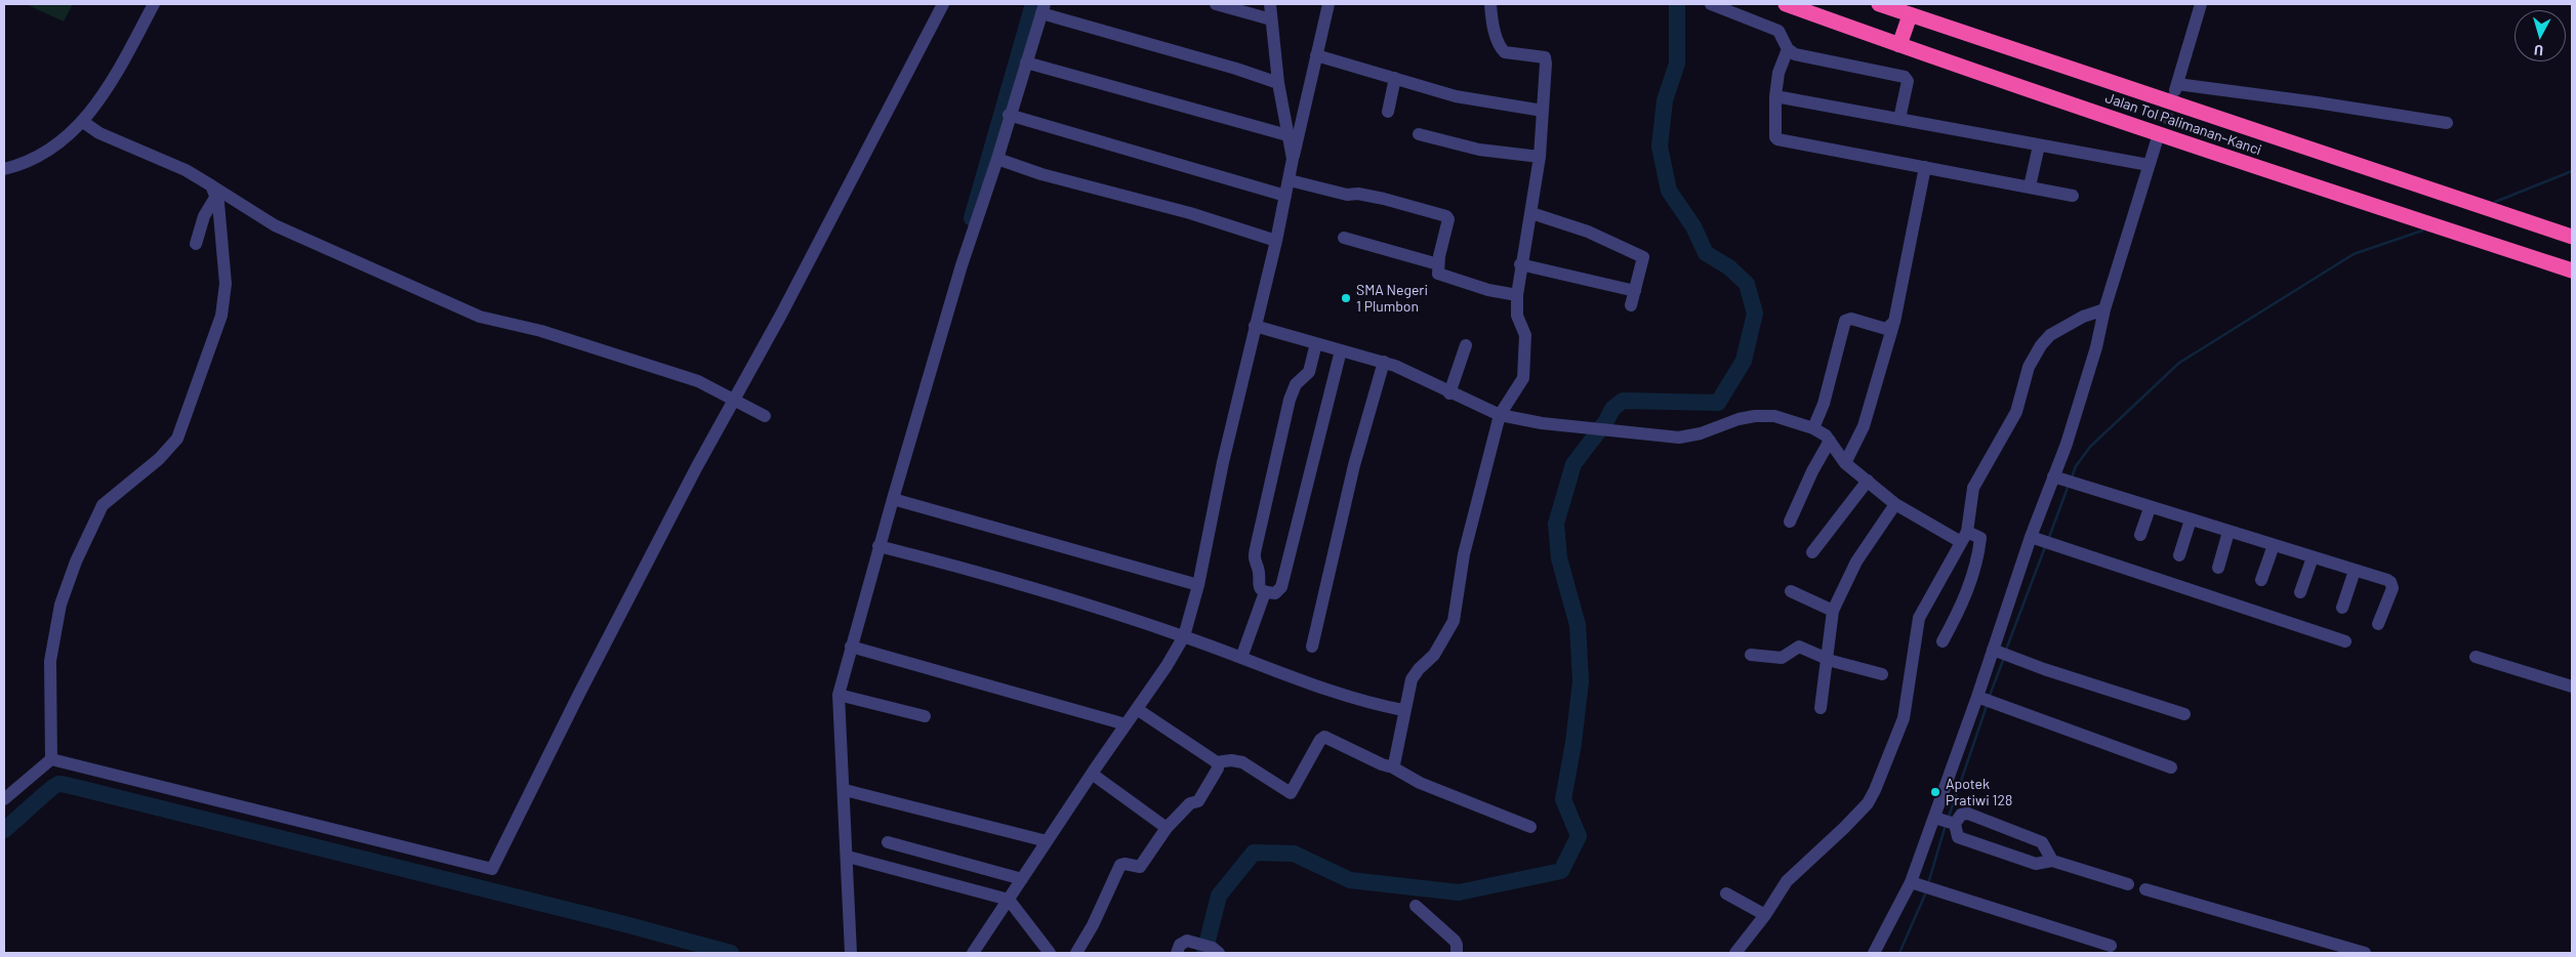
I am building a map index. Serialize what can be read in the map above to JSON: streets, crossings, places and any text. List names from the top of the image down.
{
  "streets": {
    "highway": ["Jalan Tol Palimanan–Kanci"]
  },
  "places": ["SMA Negeri 1 Plumbon", "Apotek Pratiwi 128"],
  "north": "bottom"
}
